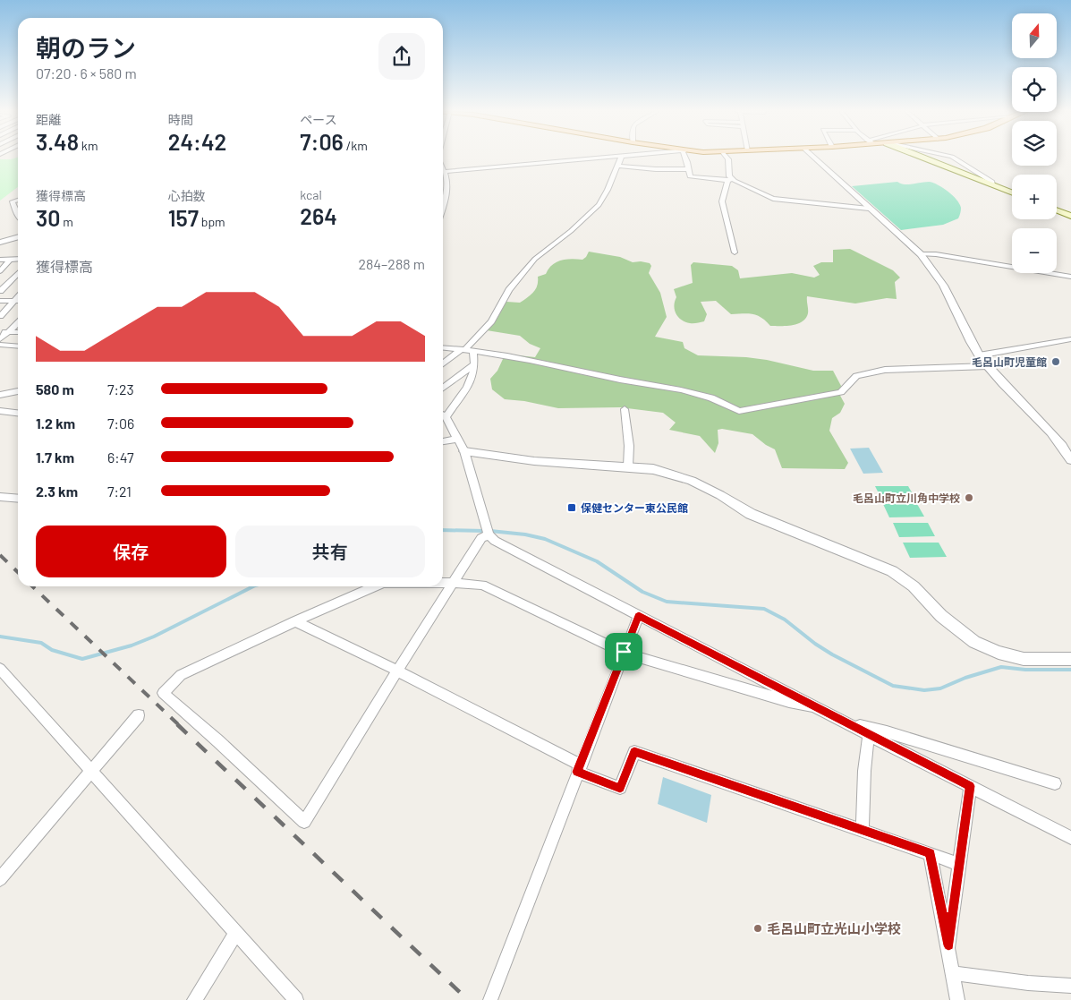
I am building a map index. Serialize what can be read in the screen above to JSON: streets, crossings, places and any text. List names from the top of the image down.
{
  "places": {
    "other": ["毛呂山町児童館", "毛呂山町立川角中学校", "毛呂山町立光山小学校"],
    "transit": ["保健センター東公民館"]
  },
  "north": "top",
  "page": {
    "map_buttons": ["+", "−"],
    "heading": ["朝のラン", "07:20 · 6 × 580 m"],
    "stats": [
      ["距離", "3.48 km"],
      ["時間", "24:42"],
      ["ペース", "7:06 /km"],
      ["獲得標高", "30 m"],
      ["心拍数", "157 bpm"],
      ["kcal", "264"]
    ],
    "chart": ["獲得標高", "284–288 m"],
    "list": [
      {
        "name": "580 m",
        "note": "7:23"
      },
      {
        "name": "1.2 km",
        "note": "7:06"
      },
      {
        "name": "1.7 km",
        "note": "6:47"
      },
      {
        "name": "2.3 km",
        "note": "7:21"
      }
    ],
    "buttons": ["保存", "共有"]
  }
}
